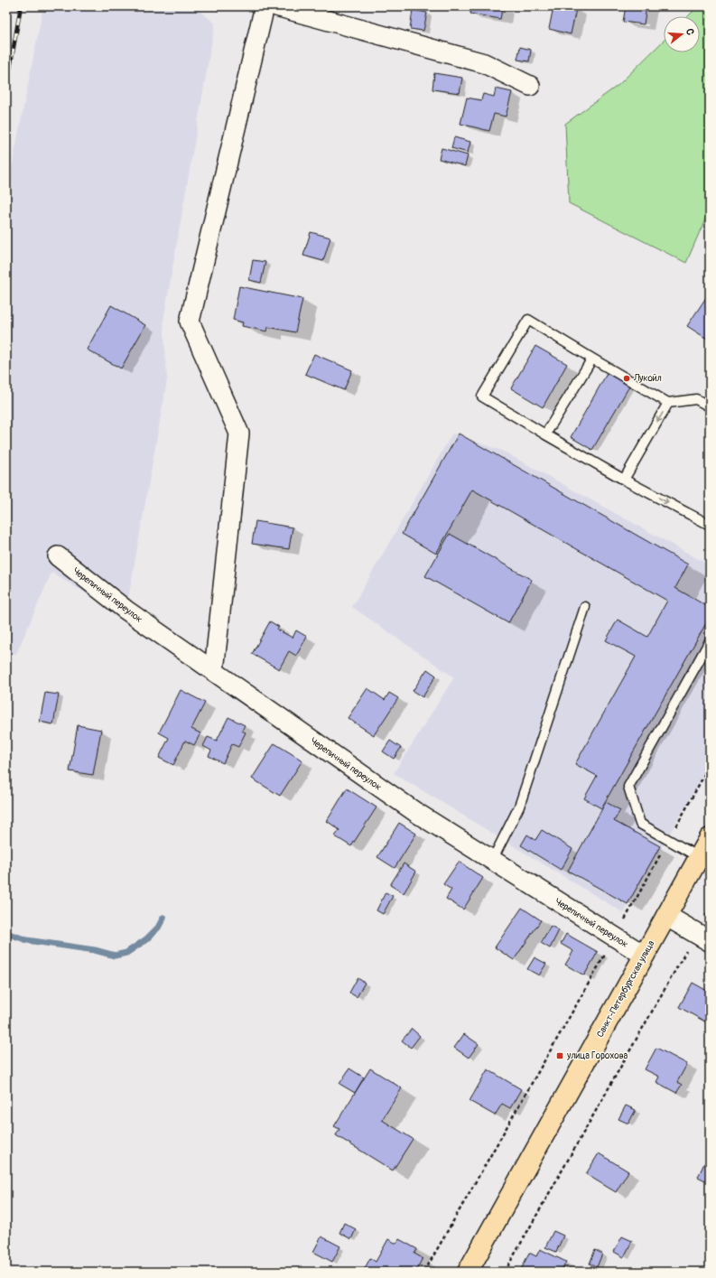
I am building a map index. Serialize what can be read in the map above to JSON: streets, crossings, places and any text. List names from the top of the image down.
{
  "streets": {
    "main road": ["Санкт-Петербургская улица"],
    "street": ["Черепичный переулок"]
  },
  "crossings": [
    ["Черепичный переулок", "Санкт-Петербургская улица"]
  ],
  "places": {
    "other": ["Лукойл"],
    "transit": ["улица Горохова"]
  },
  "north": "right"
}
